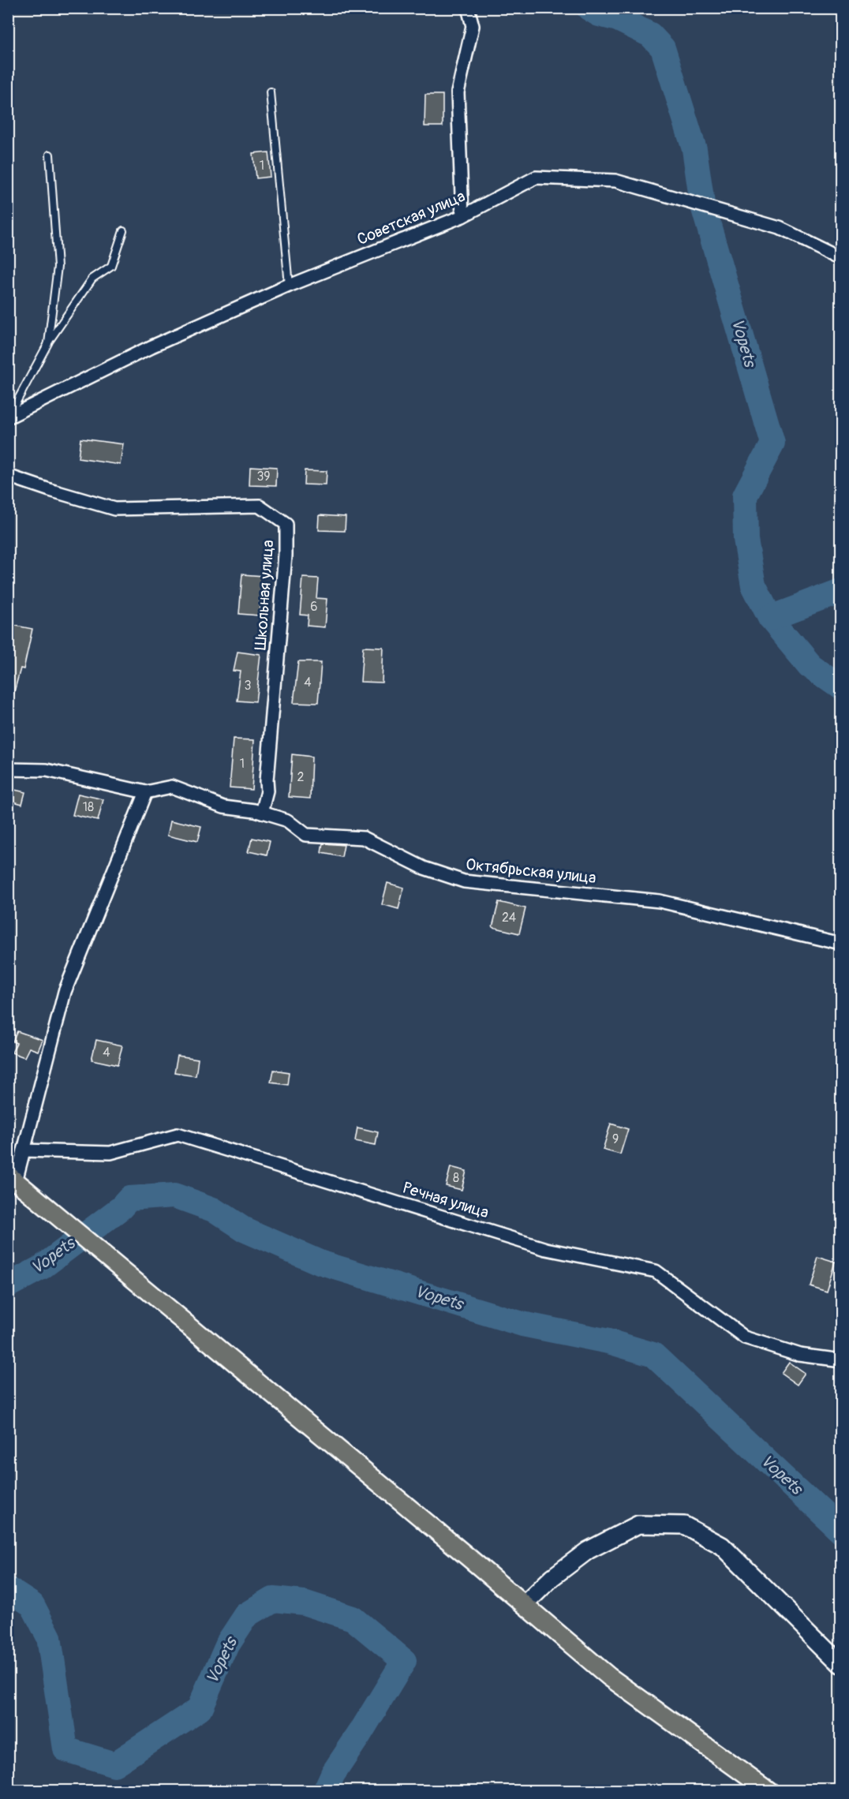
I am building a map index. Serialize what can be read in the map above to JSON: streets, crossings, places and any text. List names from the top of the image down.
{
  "streets": {
    "street": [
      "Советская улица",
      "Школьная улица",
      "Октябрьская улица",
      "Речная улица"
    ]
  },
  "crossings": [
    ["Школьная улица", "Октябрьская улица"]
  ],
  "water": ["Vopets"],
  "house_numbers": [
    "1",
    "39",
    "6",
    "4",
    "3",
    "1",
    "2",
    "18",
    "24",
    "4",
    "9",
    "8"
  ]
}
